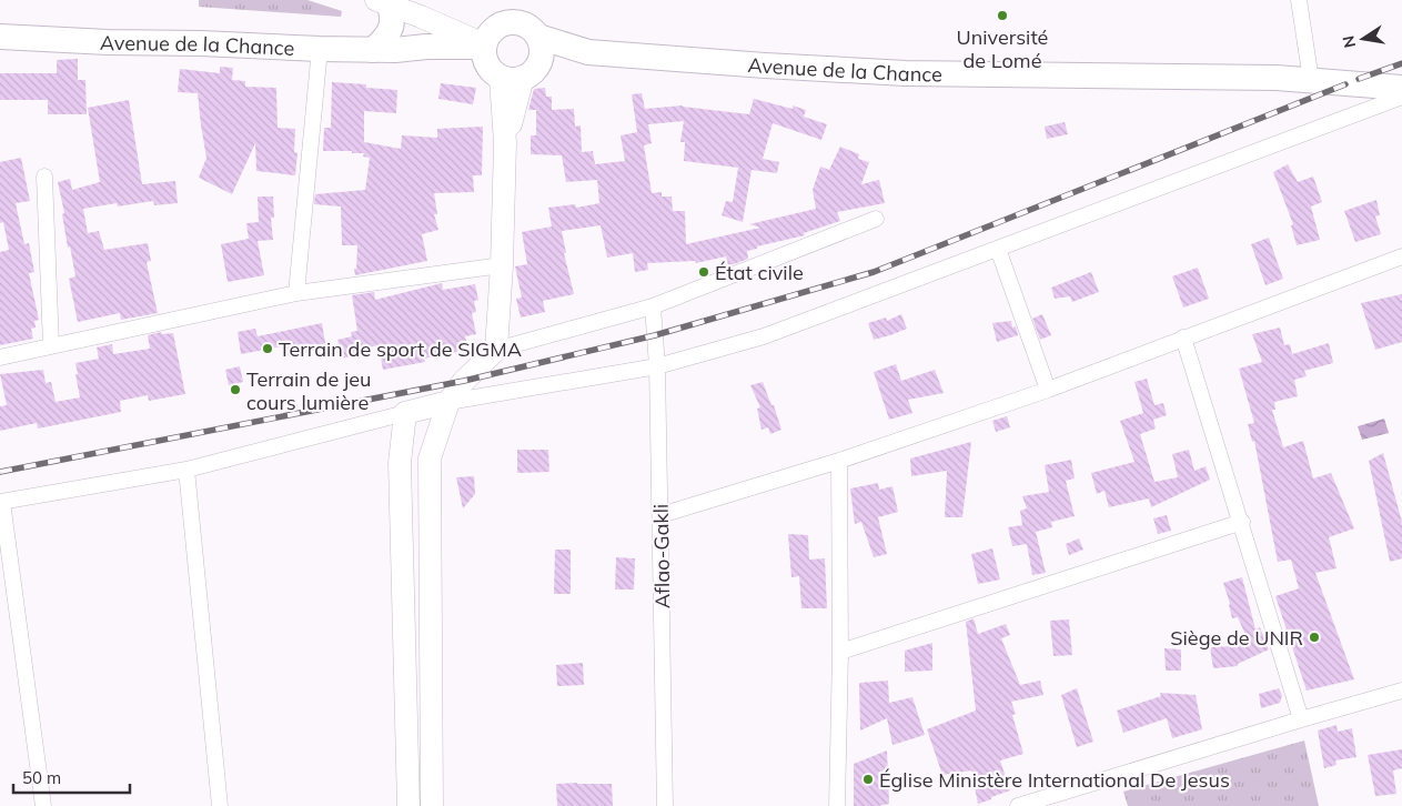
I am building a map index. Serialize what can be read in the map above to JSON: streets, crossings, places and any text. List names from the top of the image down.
{
  "streets": {
    "main road": ["Avenue de la Chance"],
    "street": ["Aflao-Gakli"]
  },
  "places": [
    "Université de Lomé",
    "État civile",
    "Terrain de sport de SIGMA",
    "Terrain de jeu cours lumière",
    "Siège de UNIR",
    "Église Ministère International De Jesus"
  ],
  "scale_bar": "50 m",
  "north": "left"
}
